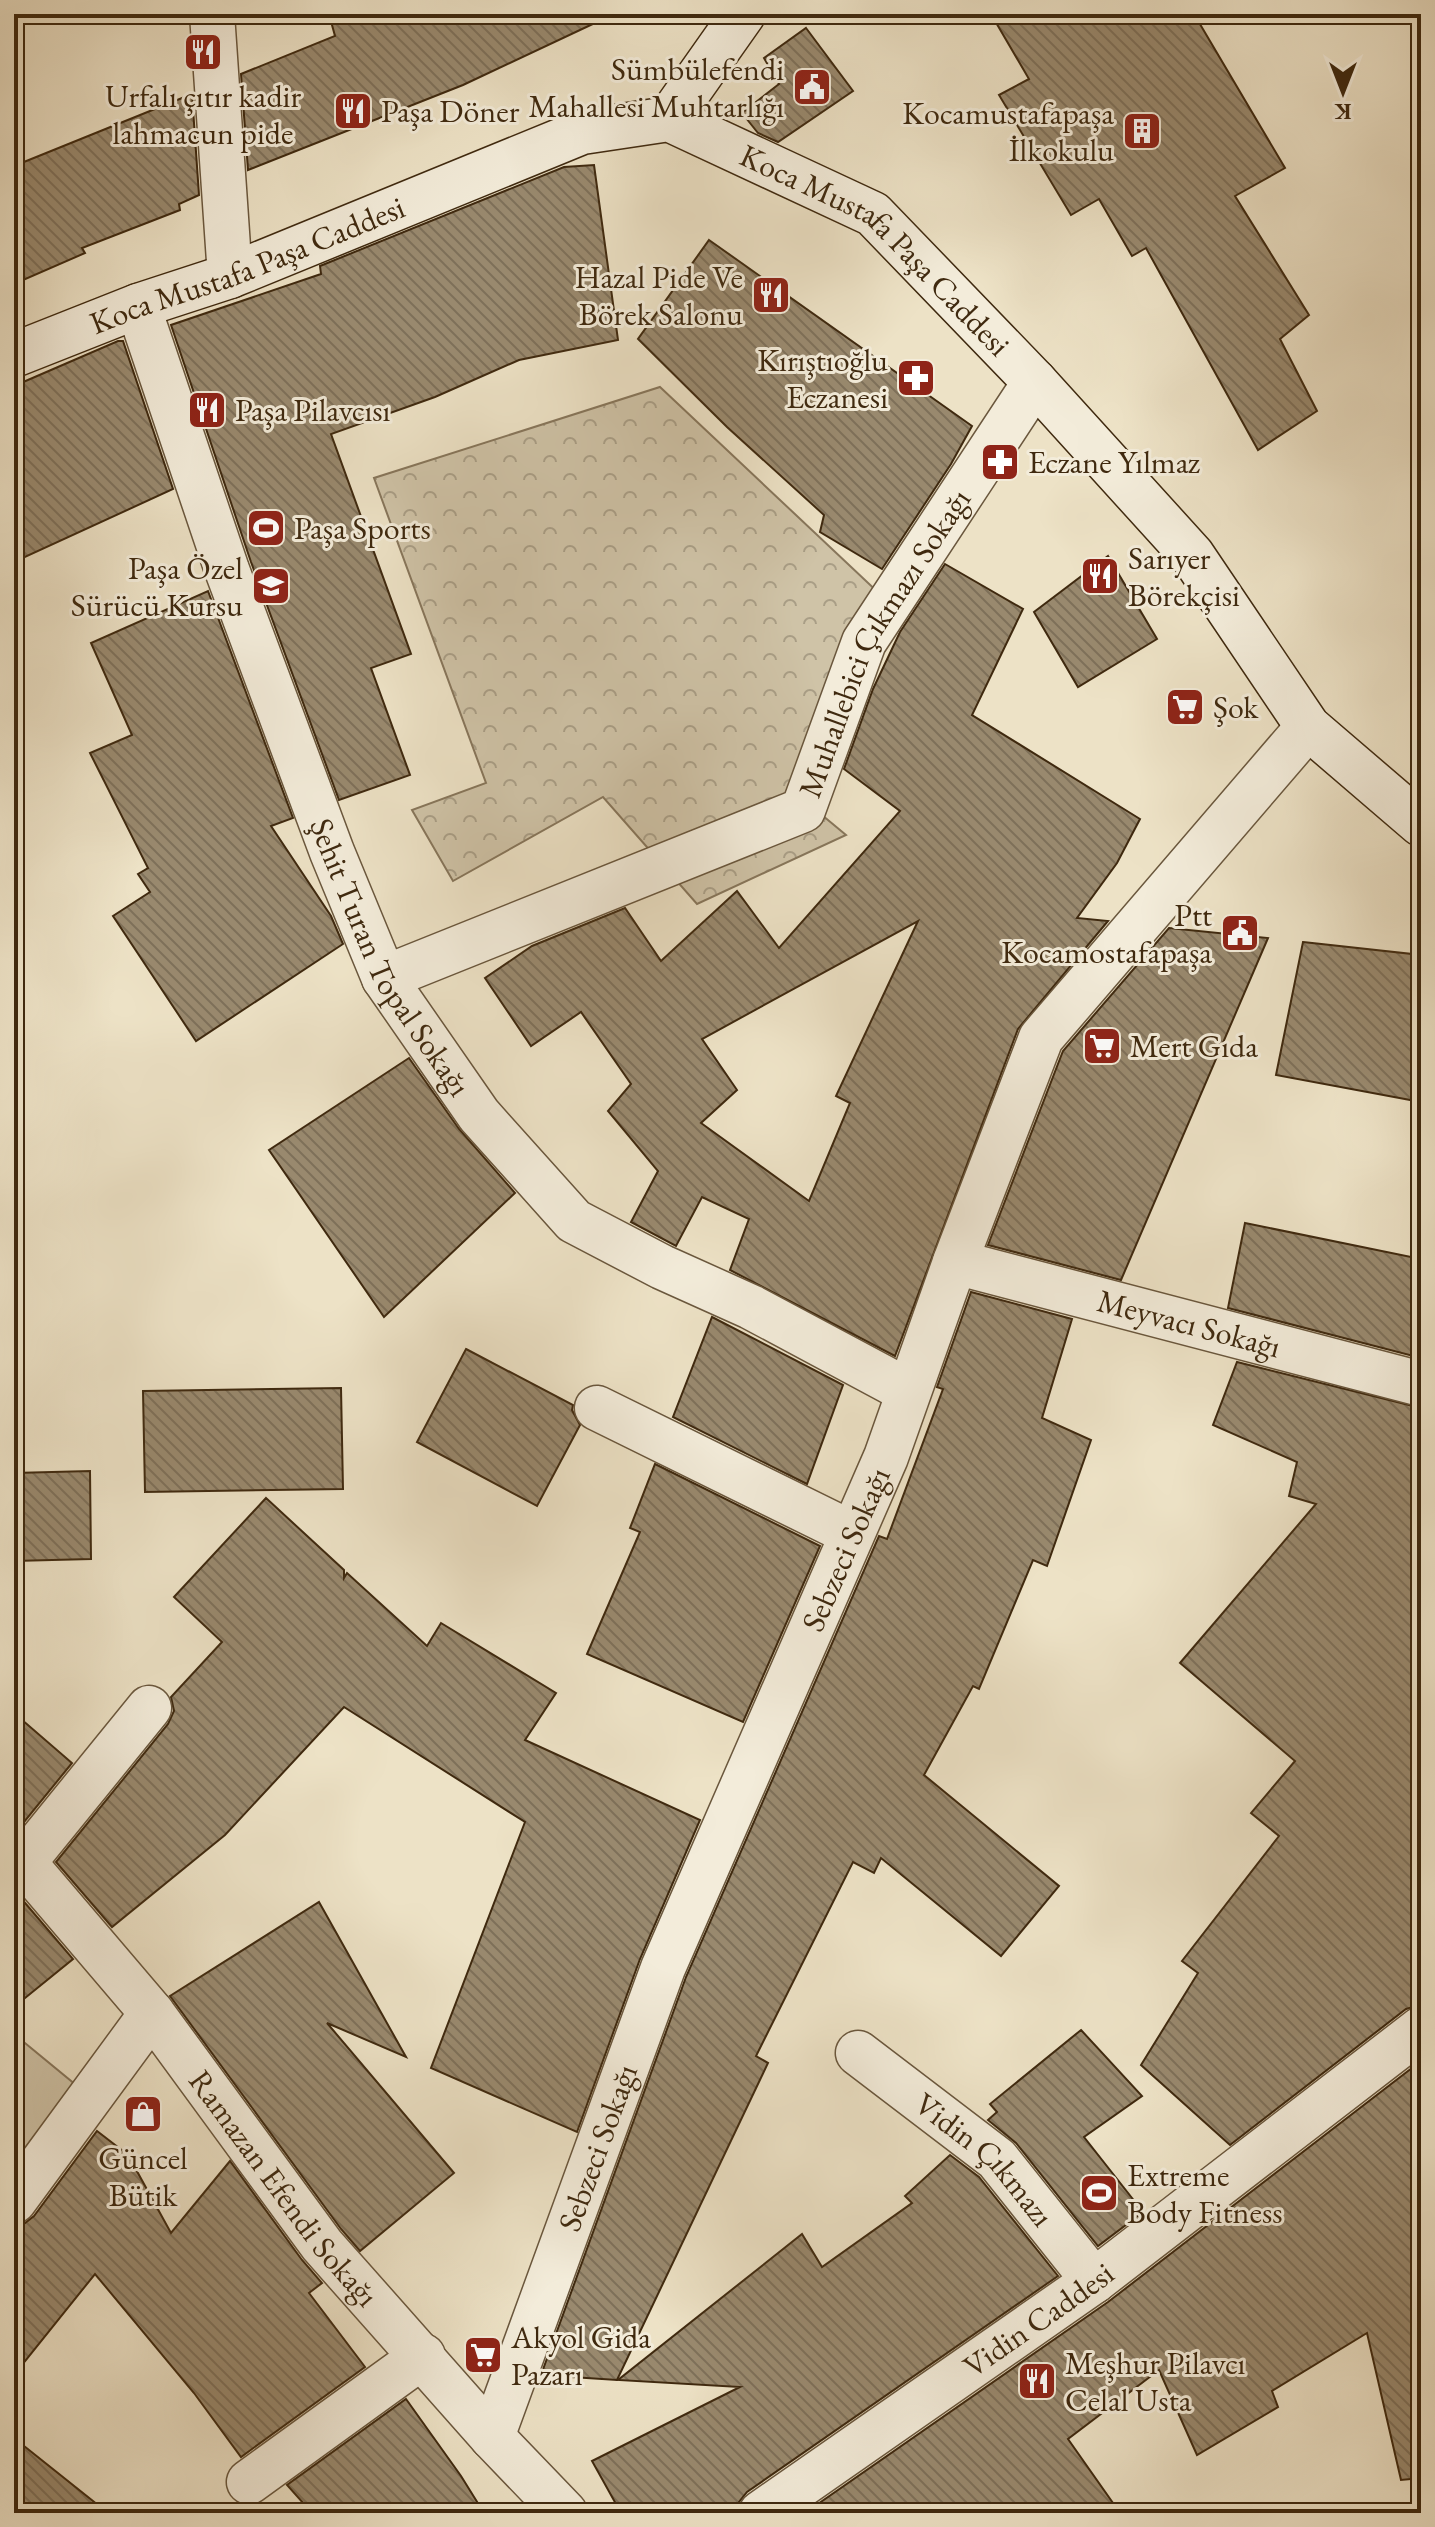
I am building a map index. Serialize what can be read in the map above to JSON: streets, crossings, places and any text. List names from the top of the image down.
{
  "streets": {
    "street": [
      "Koca Mustafa Paşa Caddesi",
      "Muhallebici Çıkmazı Sokağı",
      "Şehit Turan Topal Sokağı",
      "Meyvacı Sokağı",
      "Sebzeci Sokağı",
      "Vidin Çıkmazı",
      "Ramazan Efendi Sokağı",
      "Vidin Caddesi"
    ]
  },
  "crossings": [
    ["Koca Mustafa Paşa Caddesi", "Muhallebici Çıkmazı Sokağı"],
    ["Koca Mustafa Paşa Caddesi", "Şehit Turan Topal Sokağı"],
    ["Koca Mustafa Paşa Caddesi", "Sebzeci Sokağı"],
    ["Muhallebici Çıkmazı Sokağı", "Şehit Turan Topal Sokağı"],
    ["Şehit Turan Topal Sokağı", "Sebzeci Sokağı"],
    ["Meyvacı Sokağı", "Sebzeci Sokağı"],
    ["Sebzeci Sokağı", "Ramazan Efendi Sokağı"],
    ["Vidin Çıkmazı", "Vidin Caddesi"]
  ],
  "places": {
    "restaurant": [
      "Urfalı çıtır kadir lahmacun pide",
      "Paşa Döner",
      "Hazal Pide Ve Börek Salonu",
      "Paşa Pilavcısı",
      "Sarıyer Börekçisi",
      "Meşhur Pilavcı Celal Usta"
    ],
    "public building": ["Sümbülefendi Mahallesi Muhtarlığı", "Ptt Kocamostafapaşa"],
    "building": ["Kocamustafapaşa İlkokulu"],
    "pharmacy": ["Kırıştıoğlu Eczanesi", "Eczane Yılmaz"],
    "sports": ["Paşa Sports", "Extreme Body Fitness"],
    "school or university": ["Paşa Özel Sürücü Kursu"],
    "supermarket": ["Şok", "Mert Gıda", "Akyol Gida Pazarı"],
    "shop": ["Güncel Bütik"]
  },
  "north": "bottom"
}
